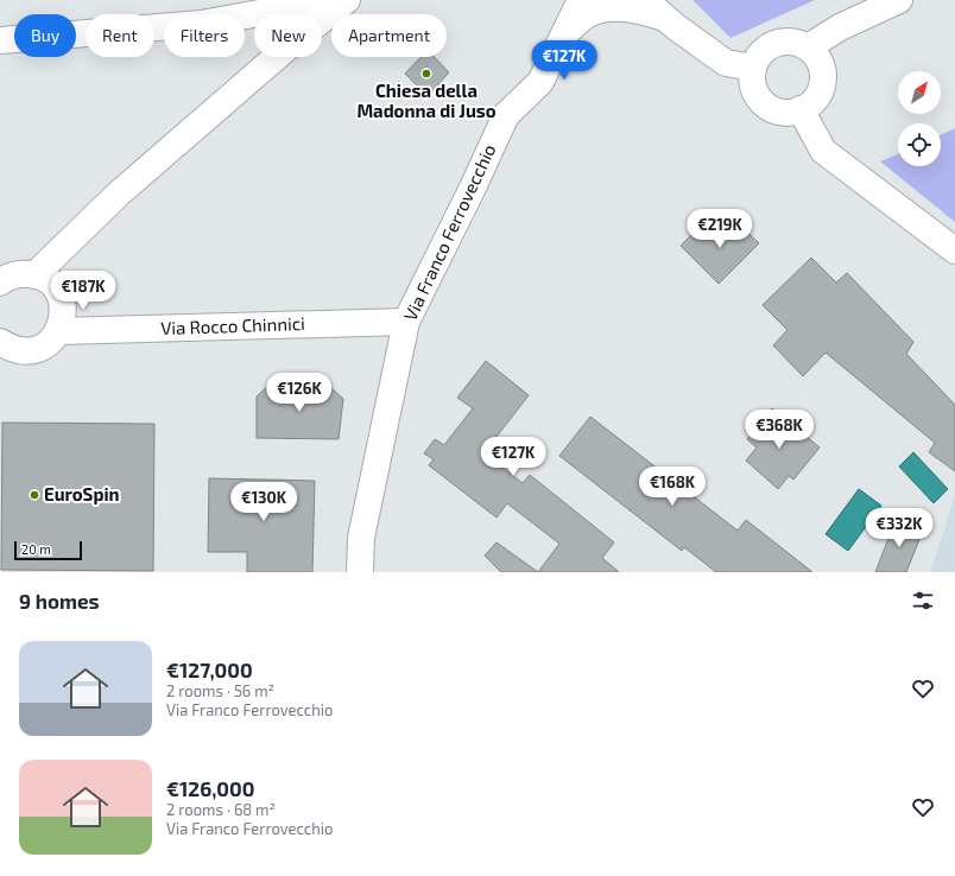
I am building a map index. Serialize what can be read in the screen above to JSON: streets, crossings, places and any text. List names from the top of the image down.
{
  "streets": {
    "street": ["Via Franco Ferrovecchio", "Via Rocco Chinnici"]
  },
  "crossings": [
    ["Via Franco Ferrovecchio", "Via Rocco Chinnici"]
  ],
  "places": ["Chiesa della Madonna di Juso", "EuroSpin"],
  "scale_bar": "20 m",
  "north": "top right",
  "page": {
    "chip": [
      "Buy",
      "Rent",
      "Filters",
      "New",
      "Apartment"
    ],
    "price": [
      "€127K",
      "€219K",
      "€187K",
      "€126K",
      "€368K",
      "€127K",
      "€168K",
      "€130K",
      "€332K"
    ],
    "scale": "20 m",
    "heading": "9 homes",
    "list": [
      {
        "name": "€127,000",
        "note": "2 rooms · 56 m² · Via Franco Ferrovecchio"
      },
      {
        "name": "€126,000",
        "note": "2 rooms · 68 m² · Via Franco Ferrovecchio"
      }
    ]
  }
}
